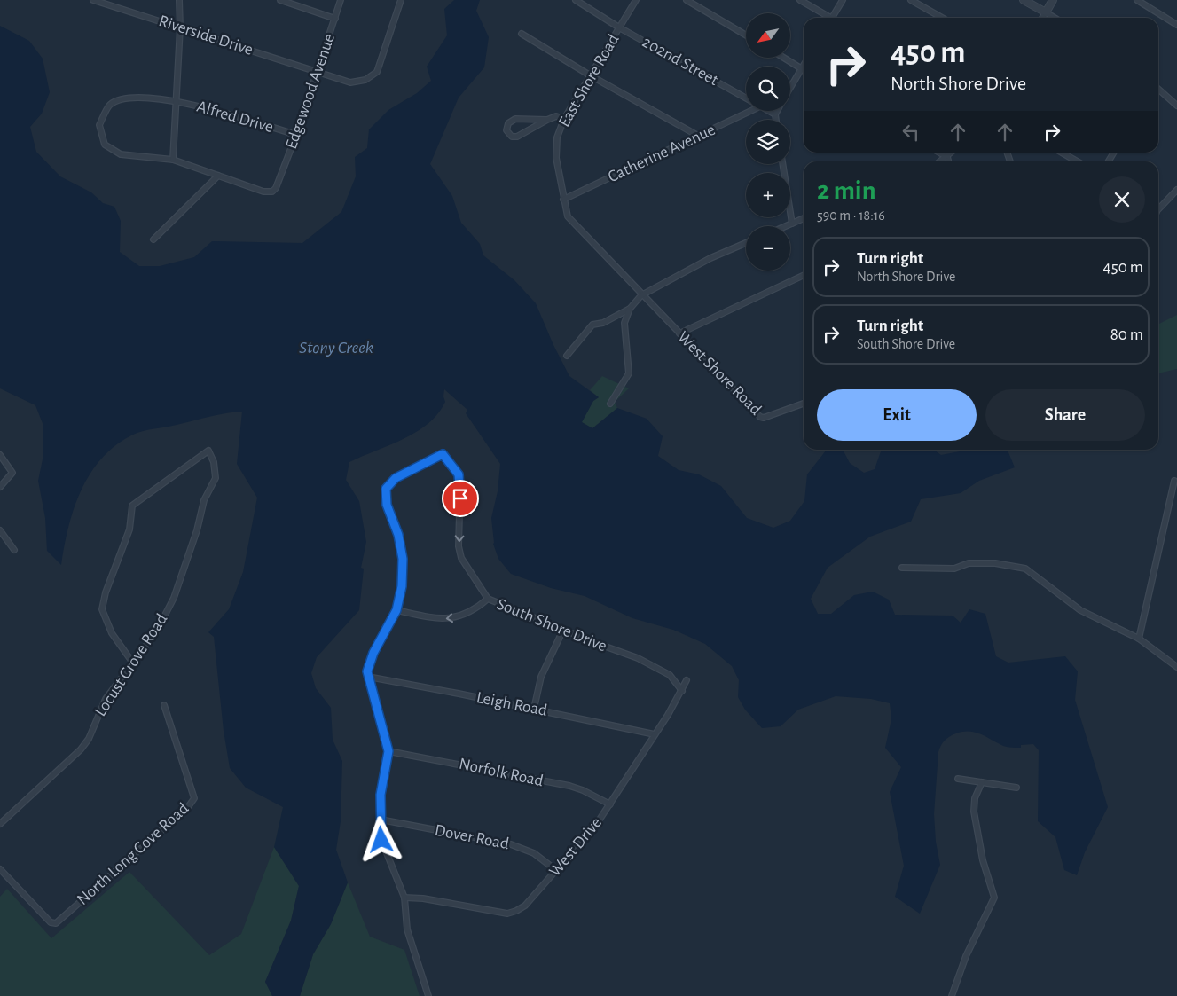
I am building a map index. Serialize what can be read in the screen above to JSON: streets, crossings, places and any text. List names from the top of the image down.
{
  "streets": {
    "street": [
      "Riverside Drive",
      "202nd Street",
      "East Shore Road",
      "Edgewood Avenue",
      "Alfred Drive",
      "Catherine Avenue",
      "West Shore Road",
      "South Shore Drive",
      "Locust Grove Road",
      "Leigh Road",
      "Norfolk Road",
      "Dover Road",
      "West Drive",
      "North Long Cove Road"
    ]
  },
  "crossings": [
    ["Riverside Drive", "Edgewood Avenue"],
    ["202nd Street", "East Shore Road"],
    ["East Shore Road", "Catherine Avenue"],
    ["East Shore Road", "West Shore Road"],
    ["Edgewood Avenue", "Alfred Drive"],
    ["South Shore Drive", "West Drive"],
    ["Leigh Road", "West Drive"],
    ["Norfolk Road", "West Drive"],
    ["Dover Road", "West Drive"]
  ],
  "water": ["Stony Creek"],
  "north": "bottom left",
  "page": {
    "map_buttons": ["+", "−"],
    "turn": ["450 m", "North Shore Drive"],
    "heading": ["2 min", "590 m · 18:16"],
    "list": [
      {
        "name": "Turn right",
        "note": "North Shore Drive",
        "value": "450 m"
      },
      {
        "name": "Turn right",
        "note": "South Shore Drive",
        "value": "80 m"
      }
    ],
    "buttons": ["Exit", "Share"]
  }
}
